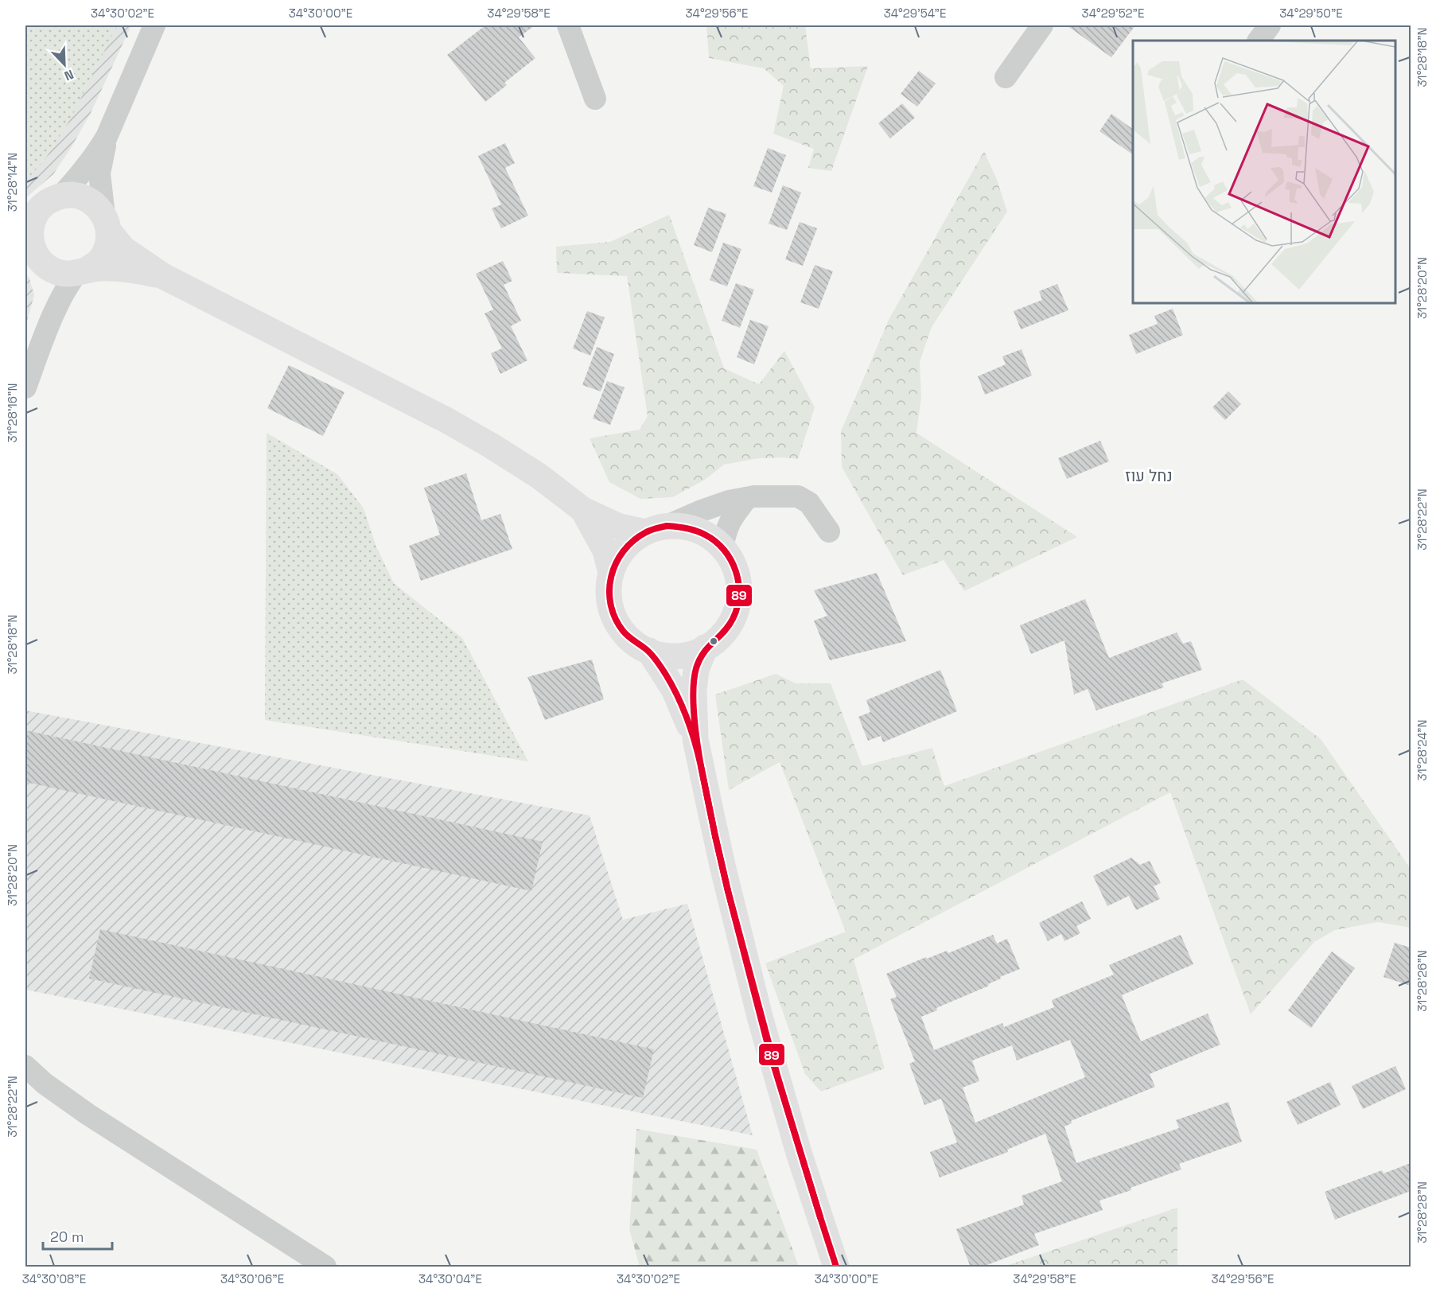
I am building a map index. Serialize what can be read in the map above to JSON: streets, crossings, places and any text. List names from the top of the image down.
{
  "districts": ["נחל עוז"],
  "lines": ["transit line 89"],
  "scale_bar": "20 m",
  "north": "bottom right",
  "coordinates": [
    "34°30'02\"E",
    "34°30'00\"E",
    "34°29'58\"E",
    "34°29'56\"E",
    "34°29'54\"E",
    "34°29'52\"E",
    "34°29'50\"E",
    "31°28'18\"N",
    "31°28'14\"N",
    "31°28'20\"N",
    "31°28'16\"N",
    "31°28'22\"N",
    "31°28'24\"N",
    "31°28'26\"N",
    "31°28'28\"N",
    "34°30'08\"E",
    "34°30'06\"E",
    "34°30'04\"E"
  ]
}
